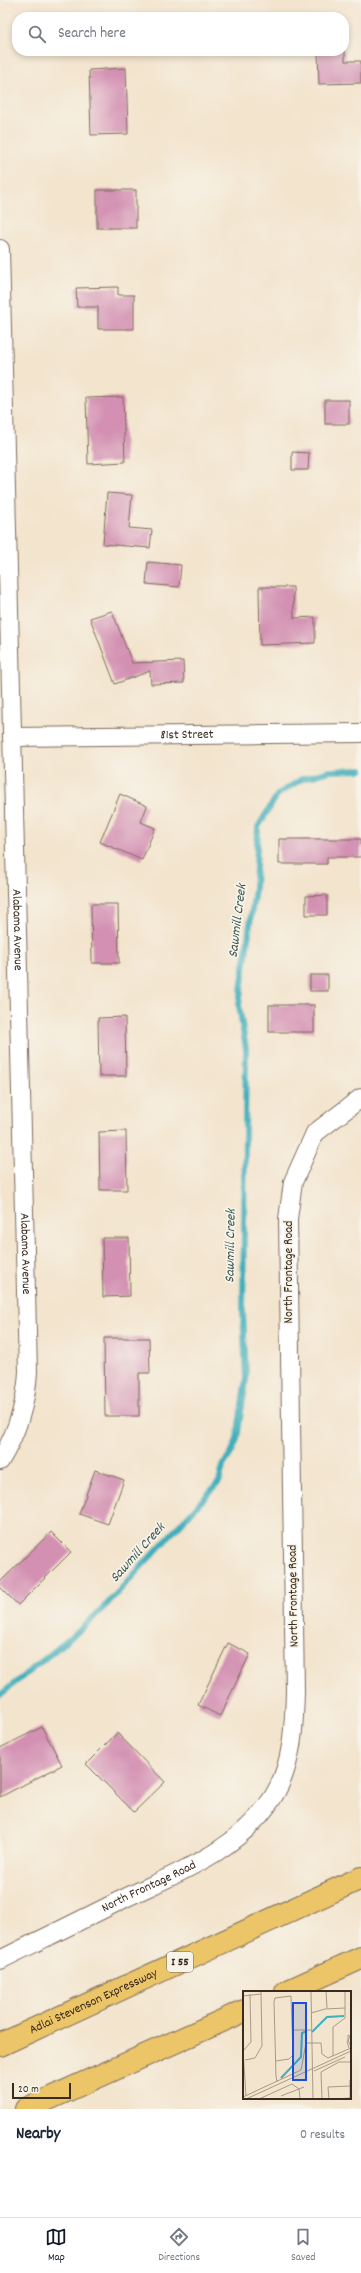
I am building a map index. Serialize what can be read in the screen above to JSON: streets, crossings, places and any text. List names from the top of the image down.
{
  "streets": {
    "highway": ["I 55", "Adlai Stevenson Expressway"],
    "street": ["81st Street", "Alabama Avenue", "North Frontage Road"]
  },
  "crossings": [
    ["81st Street", "Alabama Avenue"]
  ],
  "water": ["Sawmill Creek"],
  "scale_bar": "20 m",
  "page": {
    "search": "Search here",
    "scale": "20 m",
    "heading": ["Nearby", "0 results"],
    "nav": ["Map", "Directions", "Saved"]
  }
}
